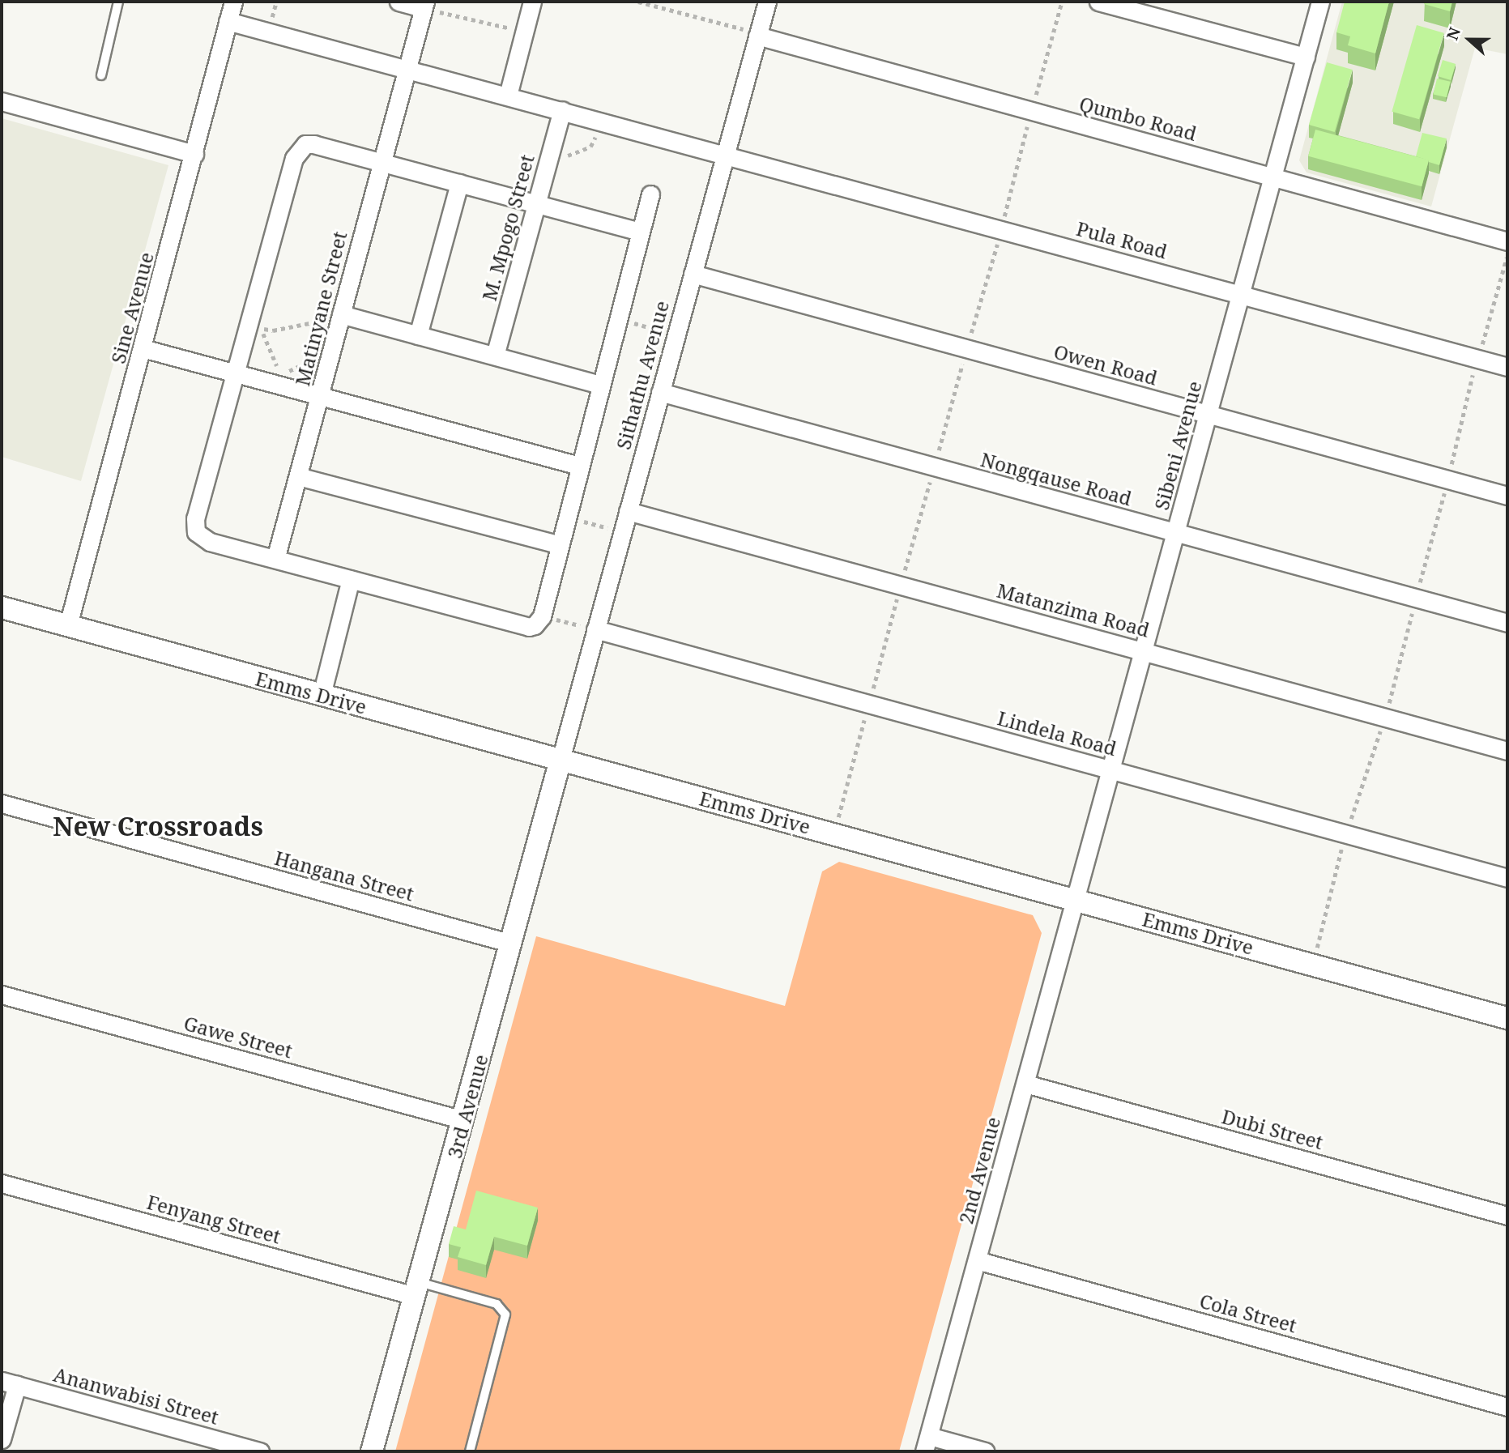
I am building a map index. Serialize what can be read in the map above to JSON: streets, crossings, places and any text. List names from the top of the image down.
{
  "streets": {
    "street": [
      "Qumbo Road",
      "M. Mpogo Street",
      "Pula Road",
      "Sine Avenue",
      "Matinyane Street",
      "Owen Road",
      "Sithathu Avenue",
      "Sibeni Avenue",
      "Nongqause Road",
      "Matanzima Road",
      "Emms Drive",
      "Lindela Road",
      "Hangana Street",
      "Gawe Street",
      "3rd Avenue",
      "Dubi Street",
      "2nd Avenue",
      "Fenyang Street",
      "Cola Street",
      "Ananwabisi Street"
    ]
  },
  "crossings": [
    ["Qumbo Road", "Sithathu Avenue"],
    ["Qumbo Road", "Sibeni Avenue"],
    ["M. Mpogo Street", "Pula Road"],
    ["Pula Road", "Sine Avenue"],
    ["Pula Road", "Matinyane Street"],
    ["Pula Road", "Sithathu Avenue"],
    ["Pula Road", "Sibeni Avenue"],
    ["Sine Avenue", "Emms Drive"],
    ["Owen Road", "Sithathu Avenue"],
    ["Owen Road", "Sibeni Avenue"],
    ["Sithathu Avenue", "Nongqause Road"],
    ["Sithathu Avenue", "Matanzima Road"],
    ["Sithathu Avenue", "Emms Drive"],
    ["Sithathu Avenue", "Lindela Road"],
    ["Sithathu Avenue", "3rd Avenue"],
    ["Sibeni Avenue", "Nongqause Road"],
    ["Sibeni Avenue", "Matanzima Road"],
    ["Sibeni Avenue", "Emms Drive"],
    ["Sibeni Avenue", "Lindela Road"],
    ["Sibeni Avenue", "2nd Avenue"],
    ["Emms Drive", "3rd Avenue"],
    ["Emms Drive", "2nd Avenue"],
    ["Hangana Street", "3rd Avenue"],
    ["Gawe Street", "3rd Avenue"],
    ["3rd Avenue", "Fenyang Street"],
    ["Dubi Street", "2nd Avenue"],
    ["2nd Avenue", "Cola Street"]
  ],
  "districts": ["New Crossroads"],
  "north": "left"
}
